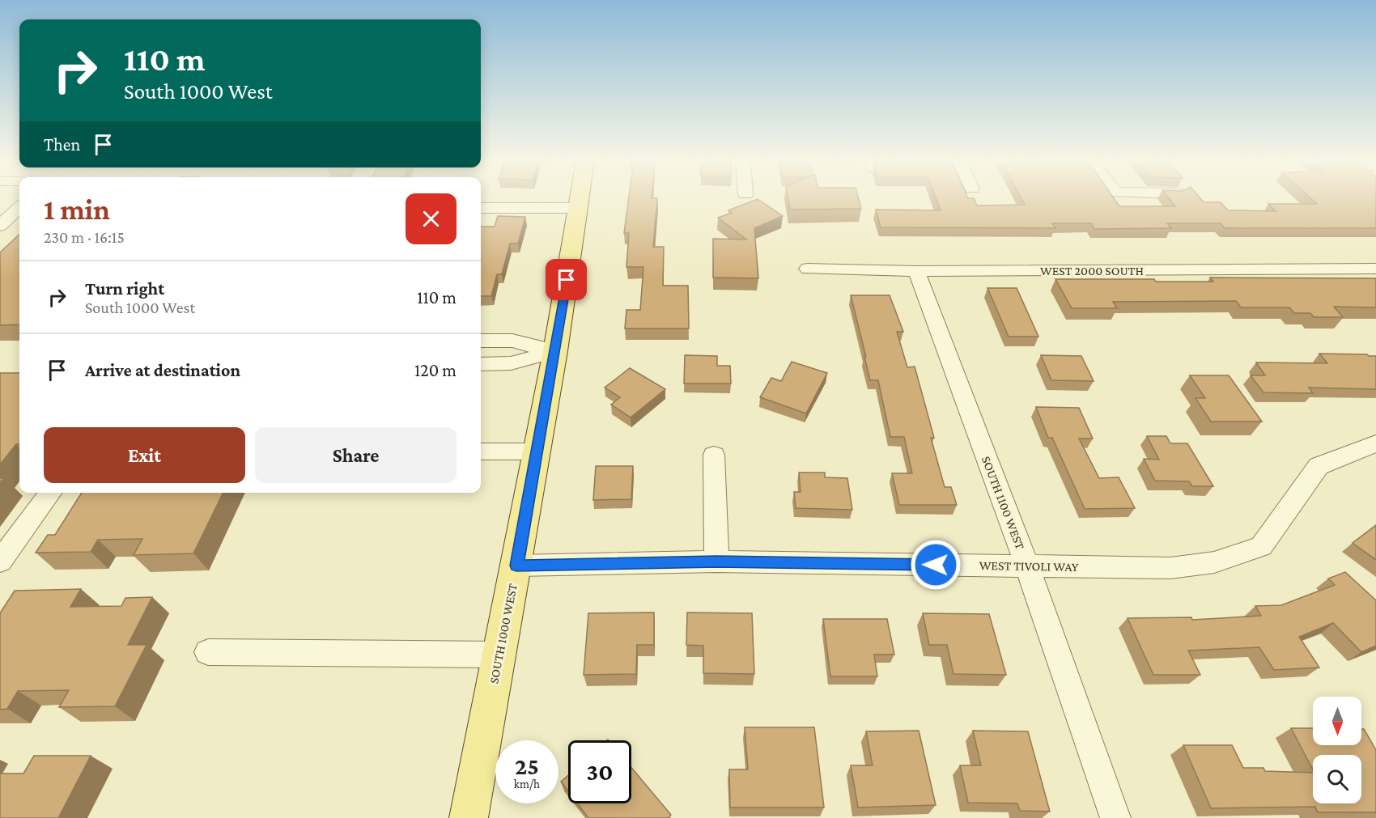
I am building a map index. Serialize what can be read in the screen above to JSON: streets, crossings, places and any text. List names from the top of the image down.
{
  "streets": {
    "main road": ["SOUTH 1000 WEST"],
    "street": ["WEST 2000 SOUTH", "SOUTH 1100 WEST", "WEST TIVOLI WAY"]
  },
  "crossings": [
    ["WEST 2000 SOUTH", "SOUTH 1100 WEST"],
    ["SOUTH 1100 WEST", "WEST TIVOLI WAY"],
    ["WEST TIVOLI WAY", "SOUTH 1000 WEST"]
  ],
  "north": "bottom",
  "page": {
    "turn": ["110 m", "South 1000 West"],
    "then": "Then",
    "heading": ["1 min", "230 m · 16:15"],
    "list": [
      {
        "name": "Turn right",
        "note": "South 1000 West",
        "value": "110 m"
      },
      {
        "name": "Arrive at destination",
        "value": "120 m"
      }
    ],
    "buttons": ["Exit", "Share"],
    "speed": "25 km/h",
    "limit": "30"
  }
}
